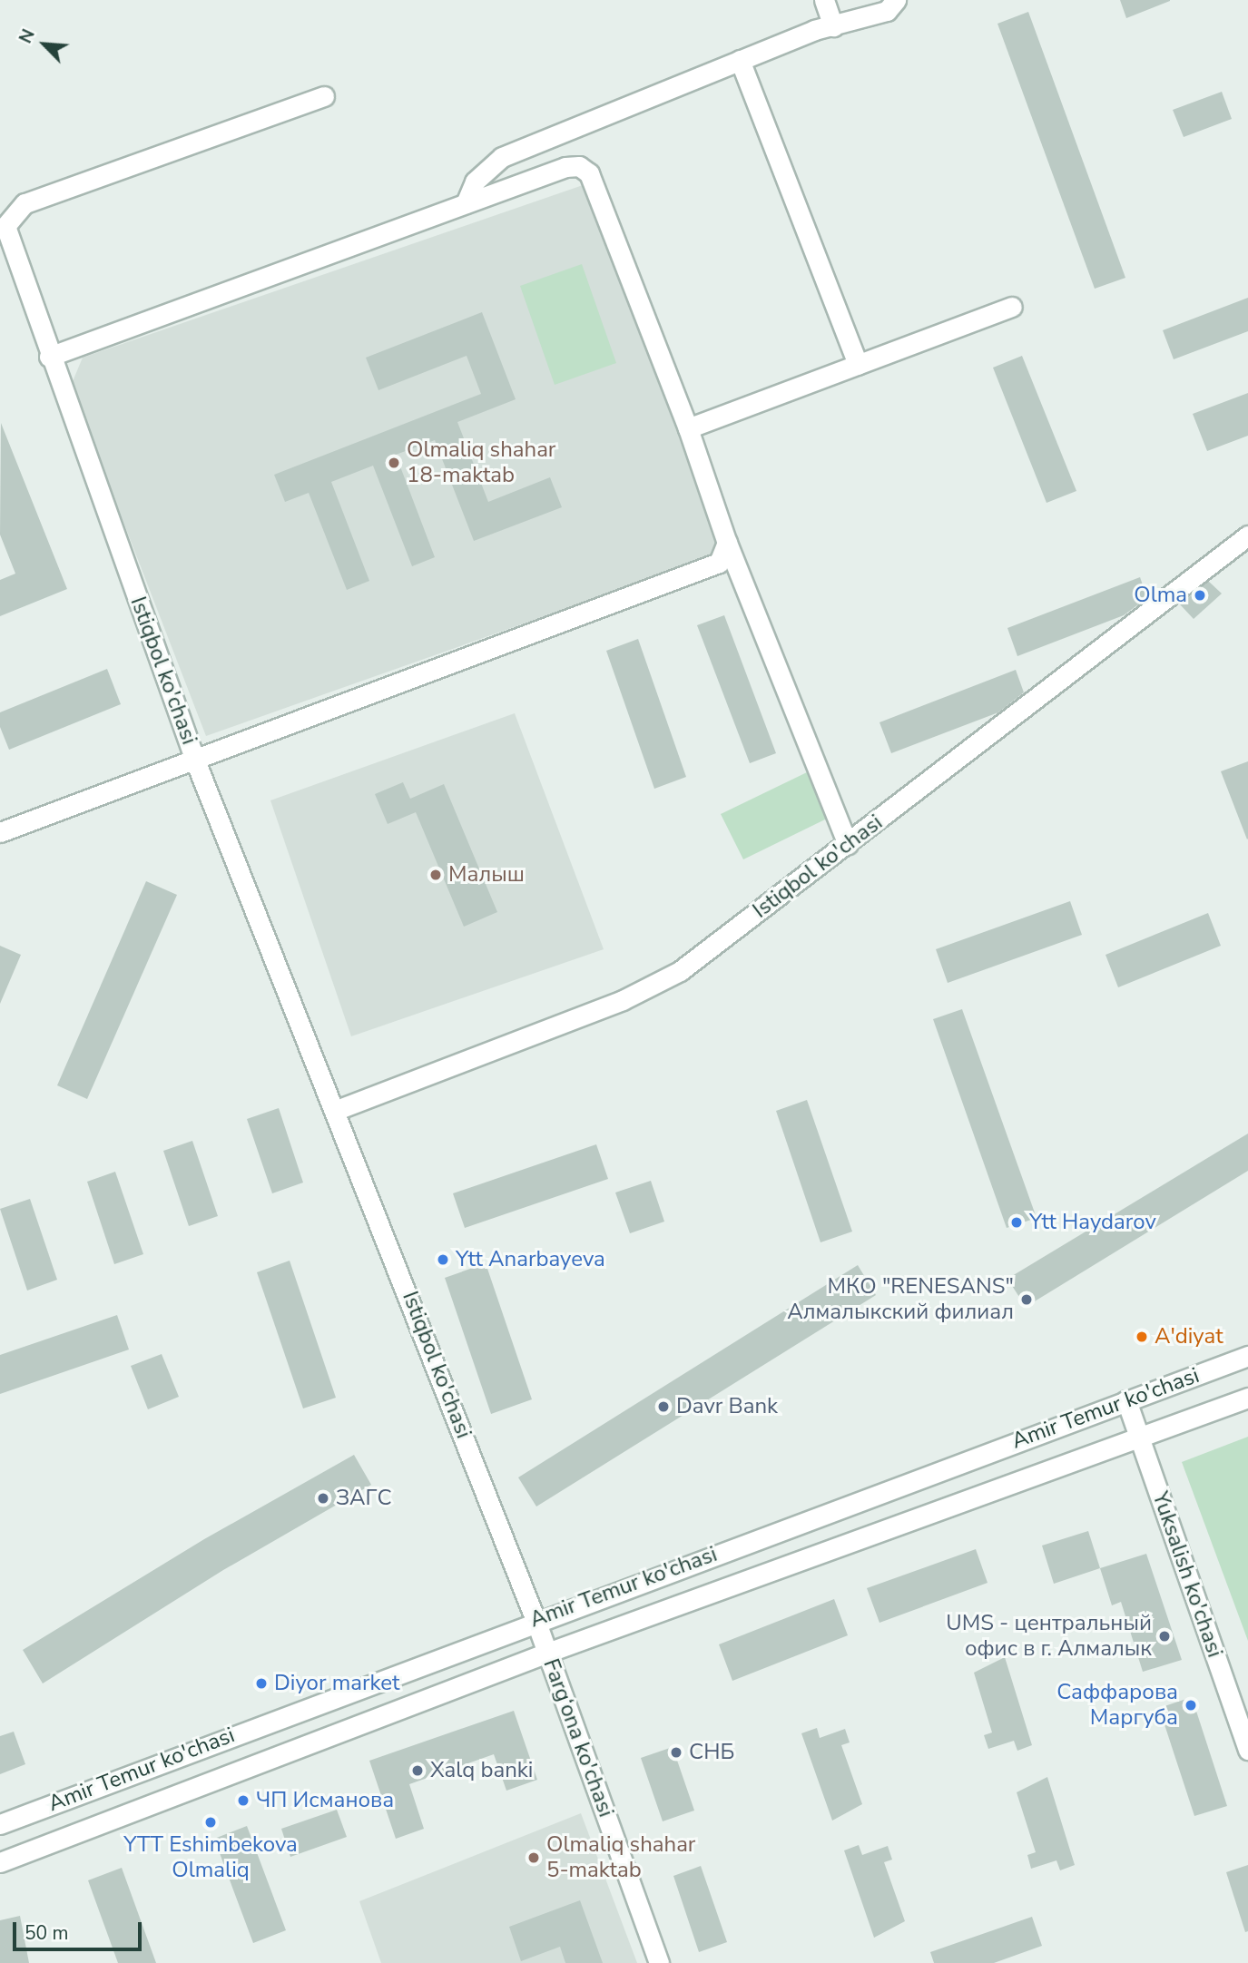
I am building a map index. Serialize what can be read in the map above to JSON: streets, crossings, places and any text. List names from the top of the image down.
{
  "streets": {
    "street": [
      "Istiqbol ko'chasi",
      "Amir Temur ko'chasi",
      "Yuksalish ko'chasi",
      "Farg‘ona ko'chasi"
    ]
  },
  "crossings": [
    ["Istiqbol ko'chasi", "Amir Temur ko'chasi"],
    ["Istiqbol ko'chasi", "Farg‘ona ko'chasi"],
    ["Amir Temur ko'chasi", "Yuksalish ko'chasi"],
    ["Amir Temur ko'chasi", "Farg‘ona ko'chasi"]
  ],
  "places": [
    "Olmaliq shahar 18-maktab",
    "Olma",
    "Малыш",
    "Ytt Haydarov",
    "Ytt Anarbayeva",
    "МКО \"RENESANS\" Алмалыкский филиал",
    "A'diyat",
    "Davr Bank",
    "ЗАГС",
    "UMS - центральный офис в г. Алмалык",
    "Diyor market",
    "Саффарова Маргуба",
    "СНБ",
    "Xalq banki",
    "ЧП Исманова",
    "YTT Eshimbekova Olmaliq",
    "Olmaliq shahar 5-maktab"
  ],
  "scale_bar": "50 m",
  "north": "top left"
}
